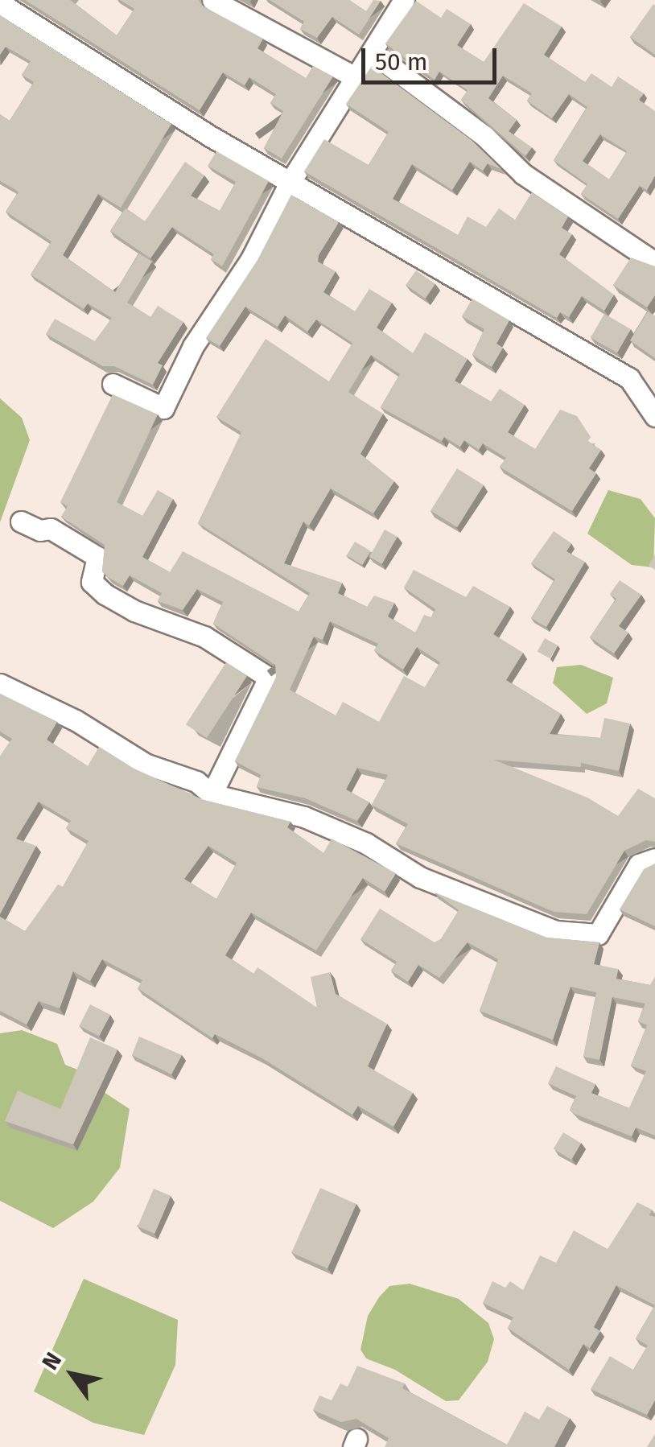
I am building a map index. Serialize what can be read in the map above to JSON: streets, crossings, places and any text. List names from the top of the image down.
{
  "scale_bar": "50 m",
  "north": "top left"
}
